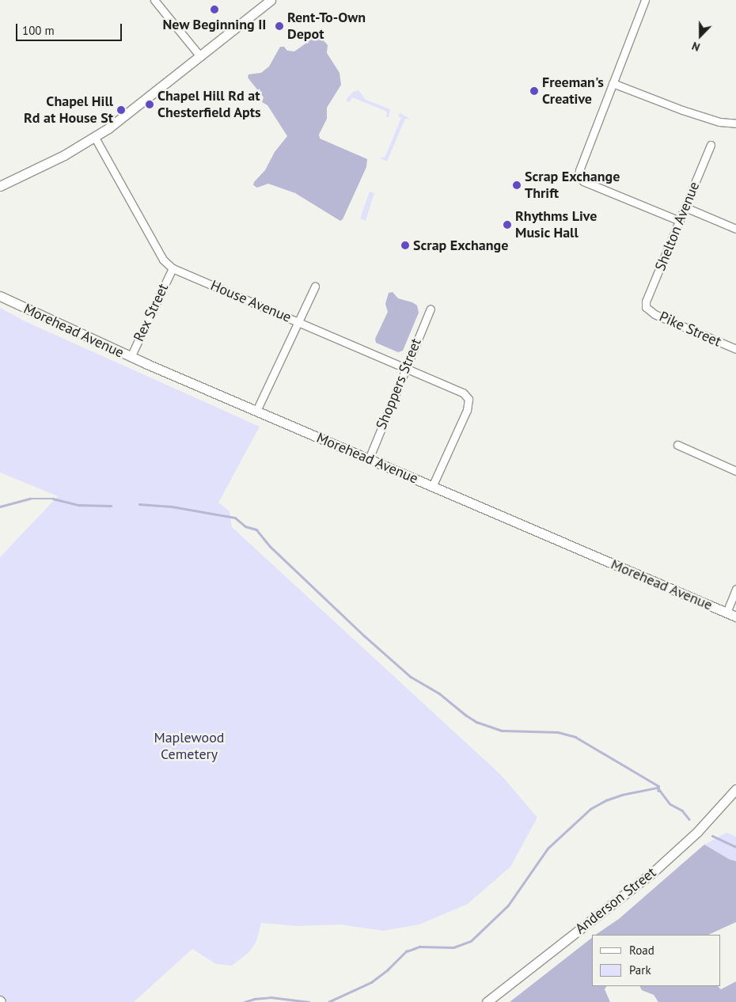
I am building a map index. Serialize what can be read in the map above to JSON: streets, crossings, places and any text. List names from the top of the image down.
{
  "streets": {
    "street": [
      "Shelton Avenue",
      "House Avenue",
      "Rex Street",
      "Pike Street",
      "Morehead Avenue",
      "Shoppers Street",
      "Anderson Street"
    ]
  },
  "crossings": [
    ["Shelton Avenue", "Pike Street"],
    ["House Avenue", "Rex Street"],
    ["House Avenue", "Morehead Avenue"],
    ["House Avenue", "Shoppers Street"],
    ["Rex Street", "Morehead Avenue"],
    ["Morehead Avenue", "Shoppers Street"]
  ],
  "parks": ["Maplewood Cemetery"],
  "places": [
    "New Beginning II",
    "Rent-To-Own Depot",
    "Freeman's Creative",
    "Chapel Hill Rd at Chesterfield Apts",
    "Chapel Hill Rd at House St",
    "Scrap Exchange Thrift",
    "Rhythms Live Music Hall",
    "Scrap Exchange"
  ],
  "legend": ["Road", "Park"],
  "scale_bar": "100 m",
  "north": "bottom"
}
